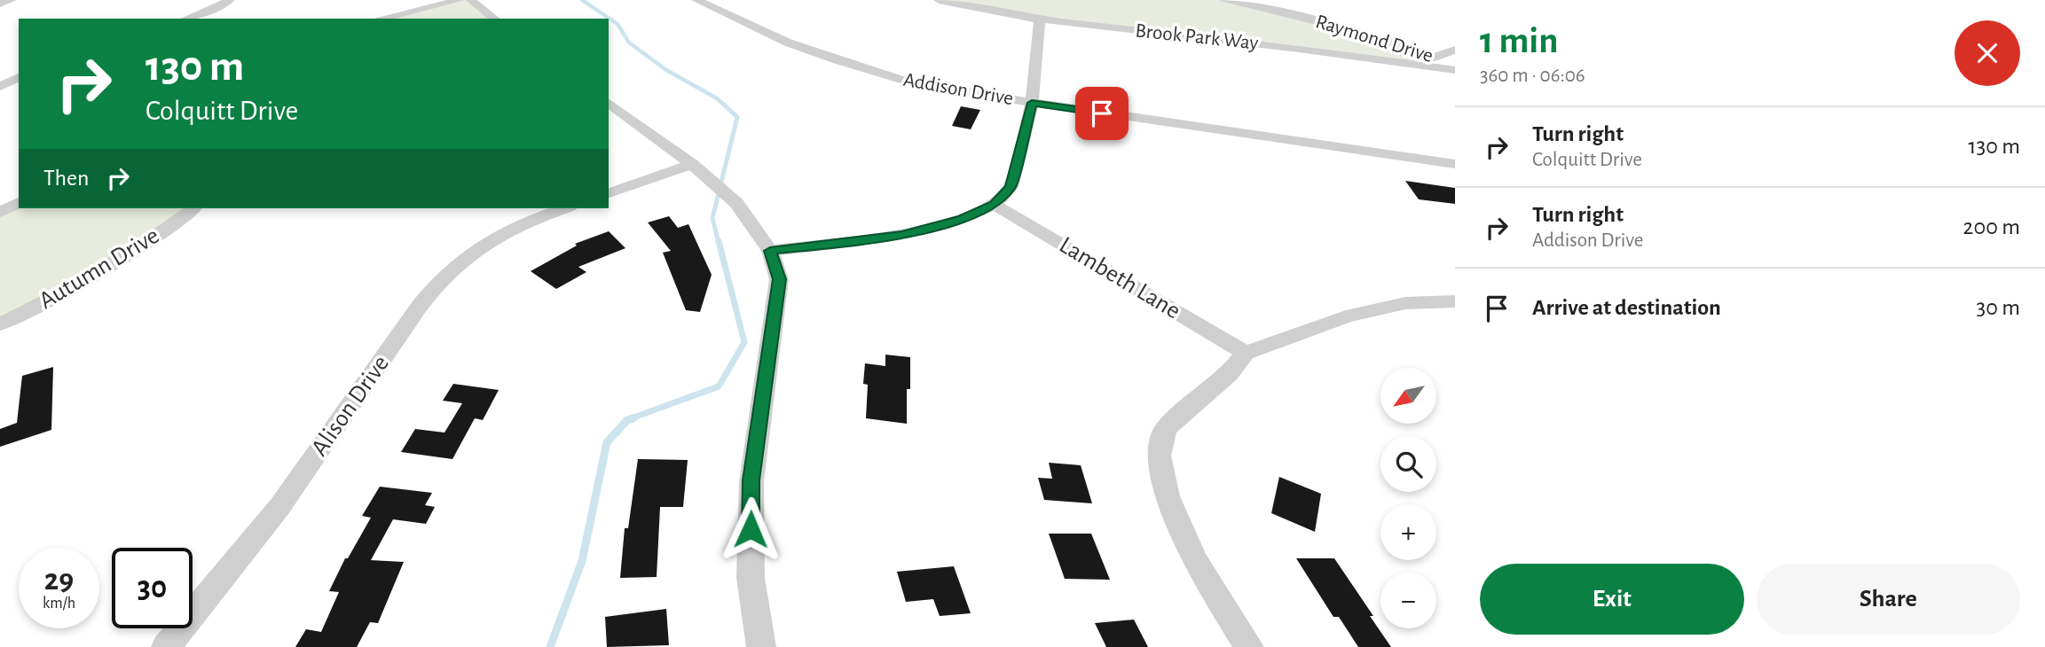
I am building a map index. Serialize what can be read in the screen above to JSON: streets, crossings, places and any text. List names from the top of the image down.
{
  "streets": {
    "street": [
      "Brook Park Way",
      "Raymond Drive",
      "Addison Drive",
      "Autumn Drive",
      "Lambeth Lane",
      "Alison Drive"
    ]
  },
  "north": "bottom left",
  "page": {
    "heading": ["1 min", "360 m · 06:06"],
    "turn": ["130 m", "Colquitt Drive"],
    "list": [
      {
        "name": "Turn right",
        "note": "Colquitt Drive",
        "value": "130 m"
      },
      {
        "name": "Turn right",
        "note": "Addison Drive",
        "value": "200 m"
      },
      {
        "name": "Arrive at destination",
        "value": "30 m"
      }
    ],
    "then": "Then",
    "map_buttons": ["+", "−"],
    "speed": "29 km/h",
    "limit": "30",
    "buttons": ["Exit", "Share"]
  }
}
